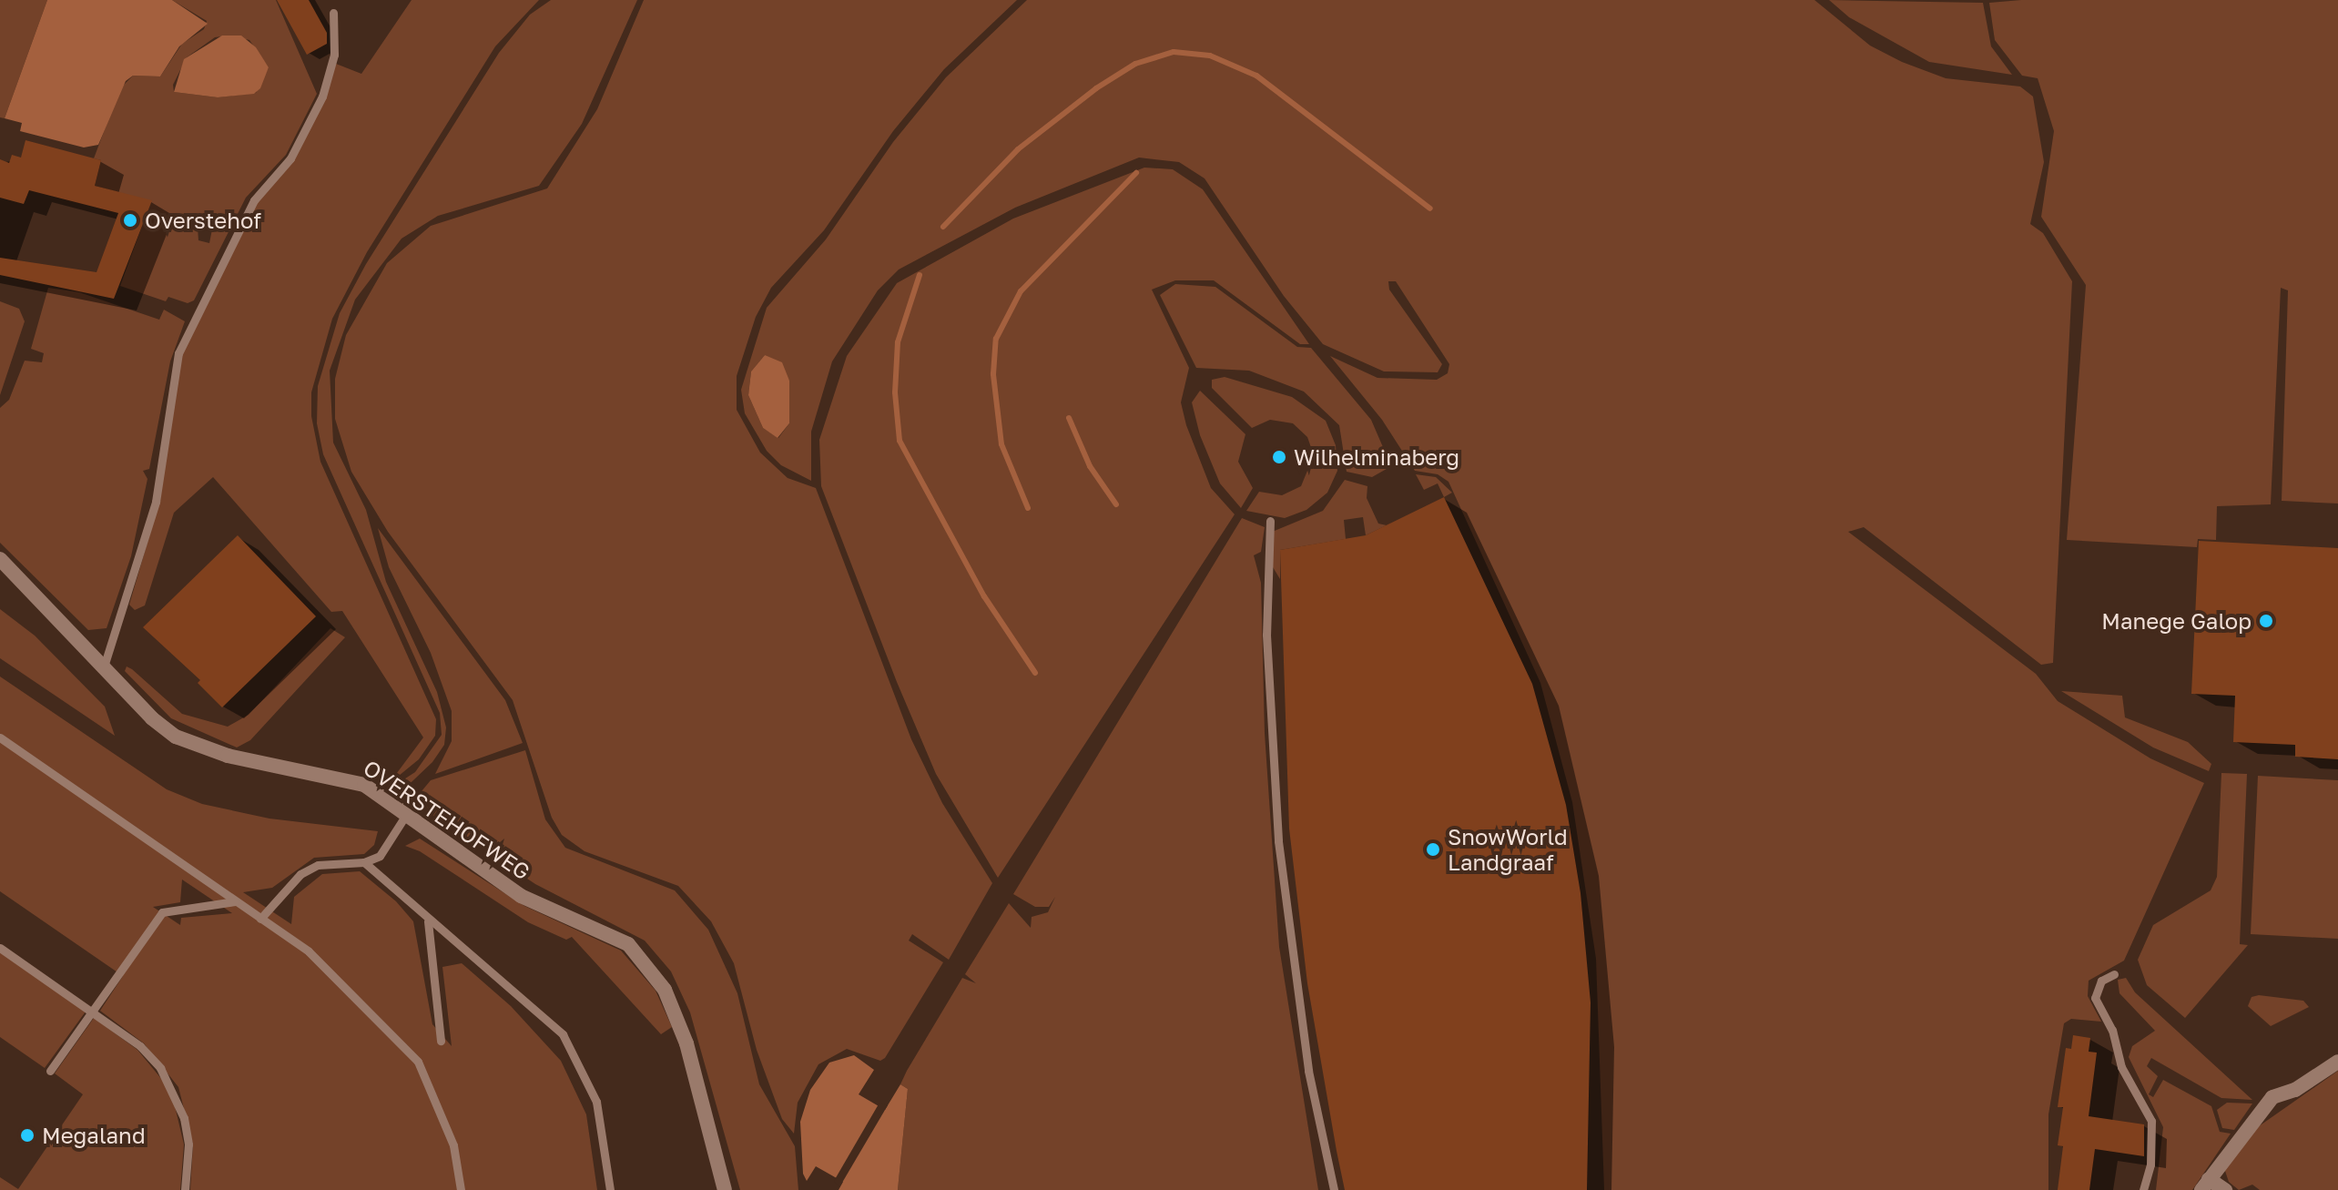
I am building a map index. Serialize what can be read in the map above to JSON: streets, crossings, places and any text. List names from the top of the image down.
{
  "streets": {
    "street": ["OVERSTEHOFWEG"]
  },
  "places": [
    "Overstehof",
    "Wilhelminaberg",
    "Manege Galop",
    "SnowWorld Landgraaf",
    "Megaland"
  ]
}
